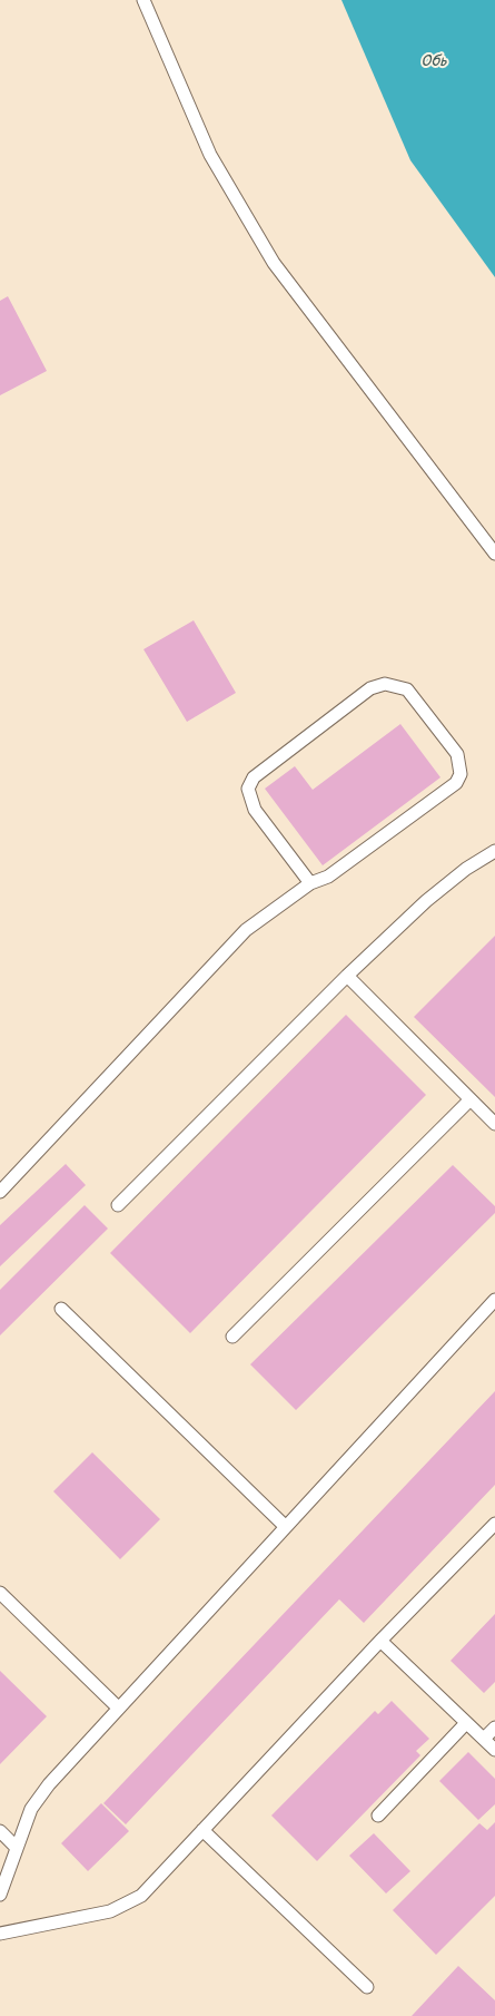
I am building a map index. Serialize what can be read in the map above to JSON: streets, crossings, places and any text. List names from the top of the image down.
{
  "water": ["Обь"]
}
